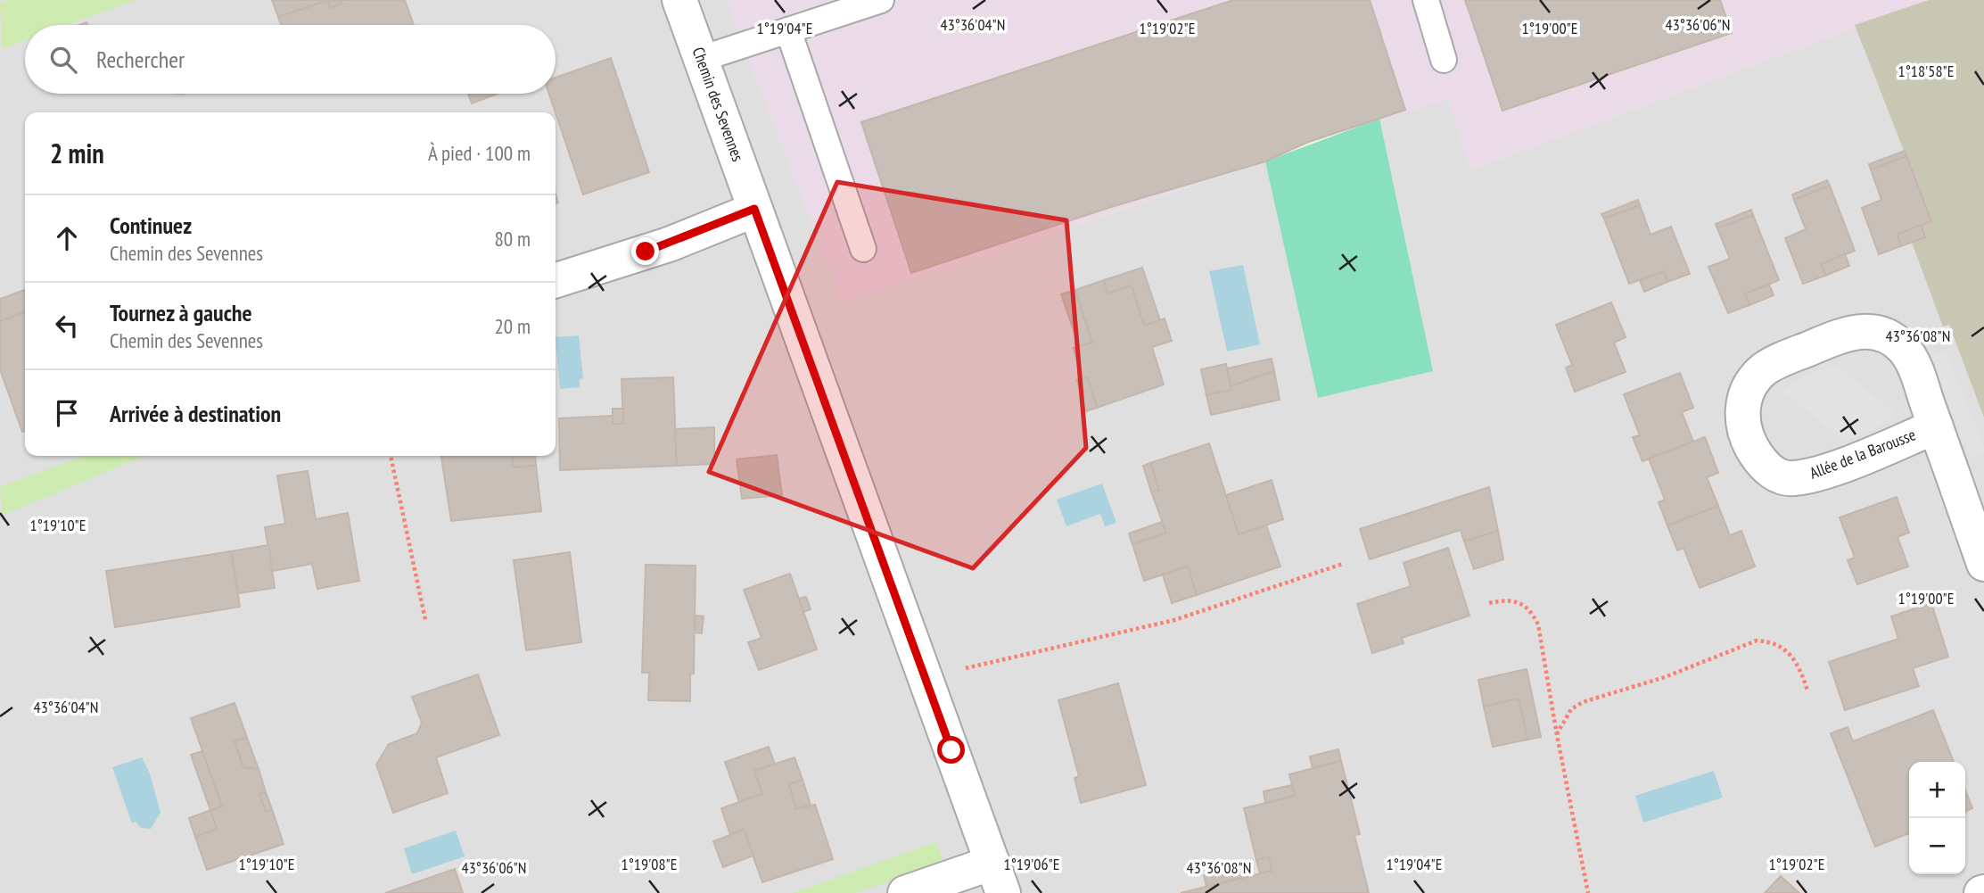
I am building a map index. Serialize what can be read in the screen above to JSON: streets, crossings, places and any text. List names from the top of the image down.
{
  "streets": {
    "street": ["Chemin des Sevennes", "Allée de la Barousse"]
  },
  "page": {
    "search": "Rechercher",
    "heading": ["2 min", "À pied · 100 m"],
    "list": [
      ["Continuez", "Chemin des Sevennes", "80 m"],
      ["Tournez à gauche", "Chemin des Sevennes", "20 m"],
      "Arrivée à destination"
    ],
    "map_buttons": ["+", "−"]
  },
  "coordinates": [
    "43°36'04\"N",
    "43°36'06\"N",
    "1°19'04\"E",
    "1°19'02\"E",
    "1°19'00\"E",
    "1°18'58\"E",
    "43°36'08\"N",
    "1°19'10\"E",
    "1°19'08\"E",
    "1°19'06\"E"
  ]
}
